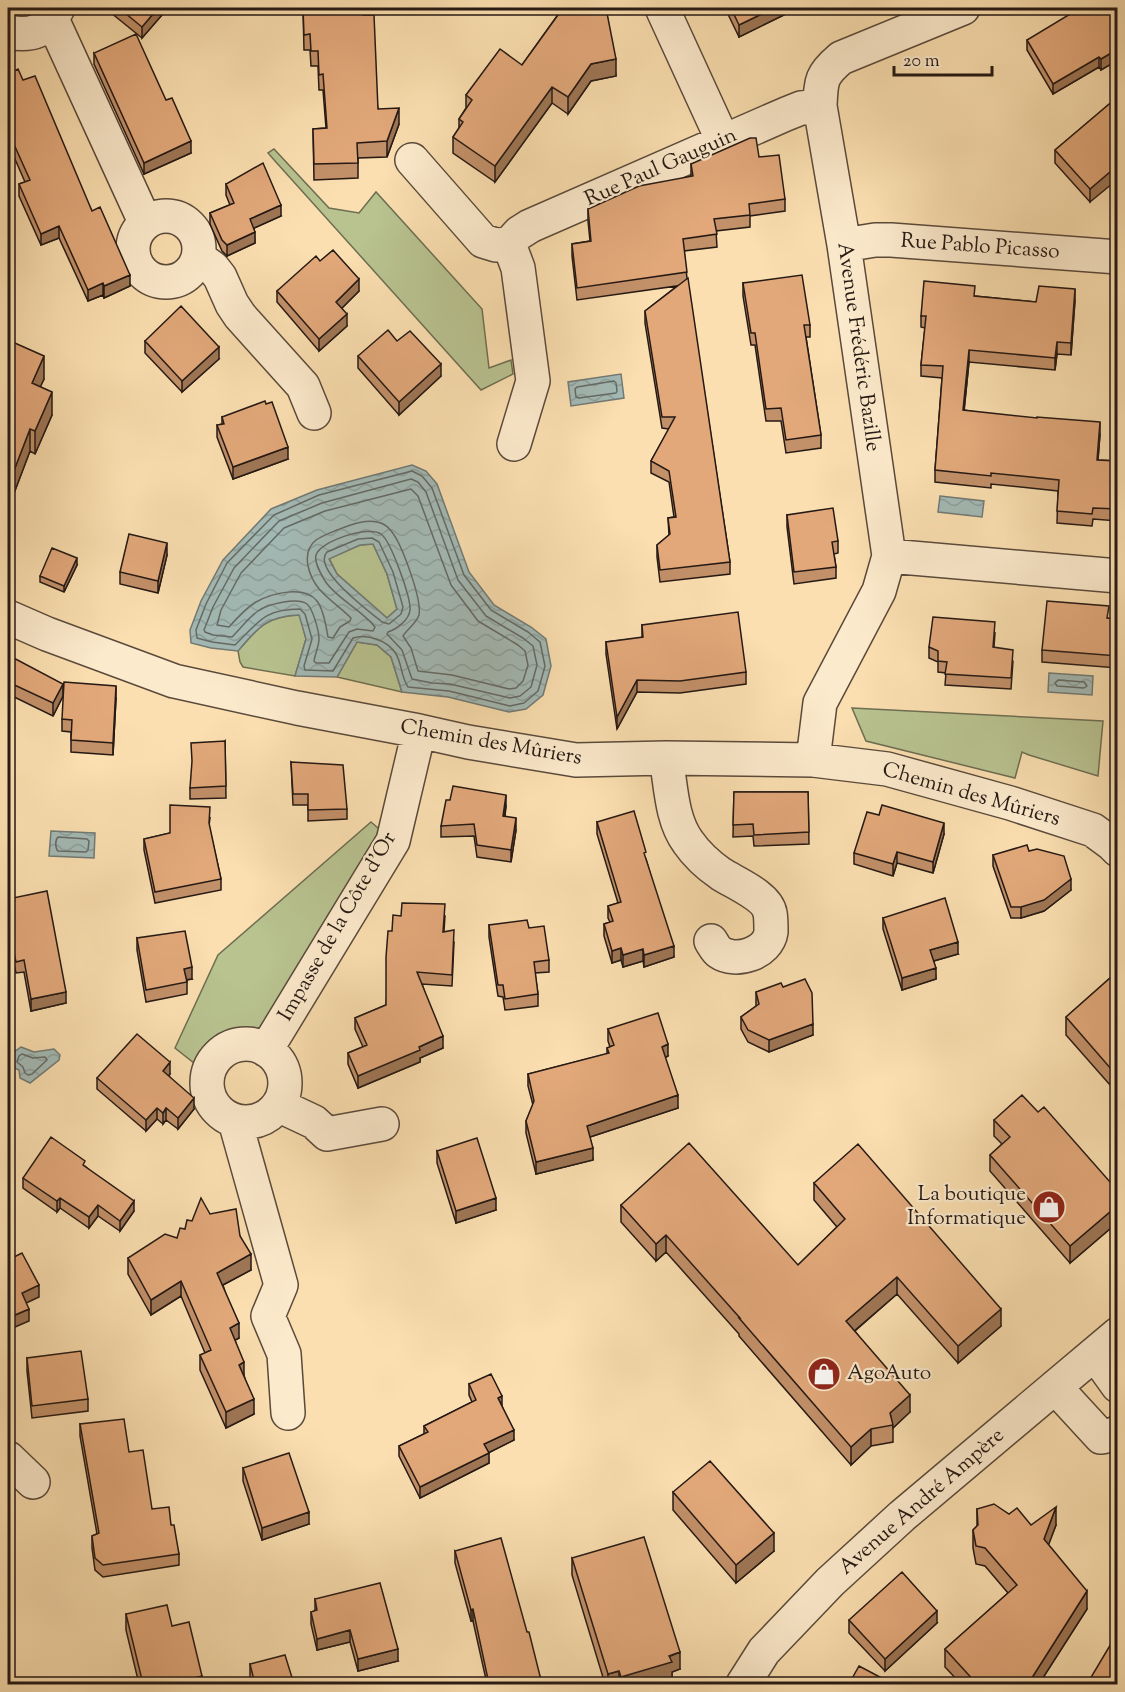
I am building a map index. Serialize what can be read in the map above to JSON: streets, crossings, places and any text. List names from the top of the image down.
{
  "streets": {
    "street": [
      "Rue Paul Gauguin",
      "Rue Pablo Picasso",
      "Avenue Frédéric Bazille",
      "Chemin des Mûriers",
      "Impasse de la Côte d'Or",
      "Avenue André Ampère"
    ]
  },
  "crossings": [
    ["Rue Paul Gauguin", "Avenue Frédéric Bazille"],
    ["Rue Pablo Picasso", "Avenue Frédéric Bazille"],
    ["Avenue Frédéric Bazille", "Chemin des Mûriers"],
    ["Chemin des Mûriers", "Impasse de la Côte d'Or"]
  ],
  "places": {
    "shop": ["La boutique Informatique", "AgoAuto"]
  },
  "scale_bar": "20 m"
}
